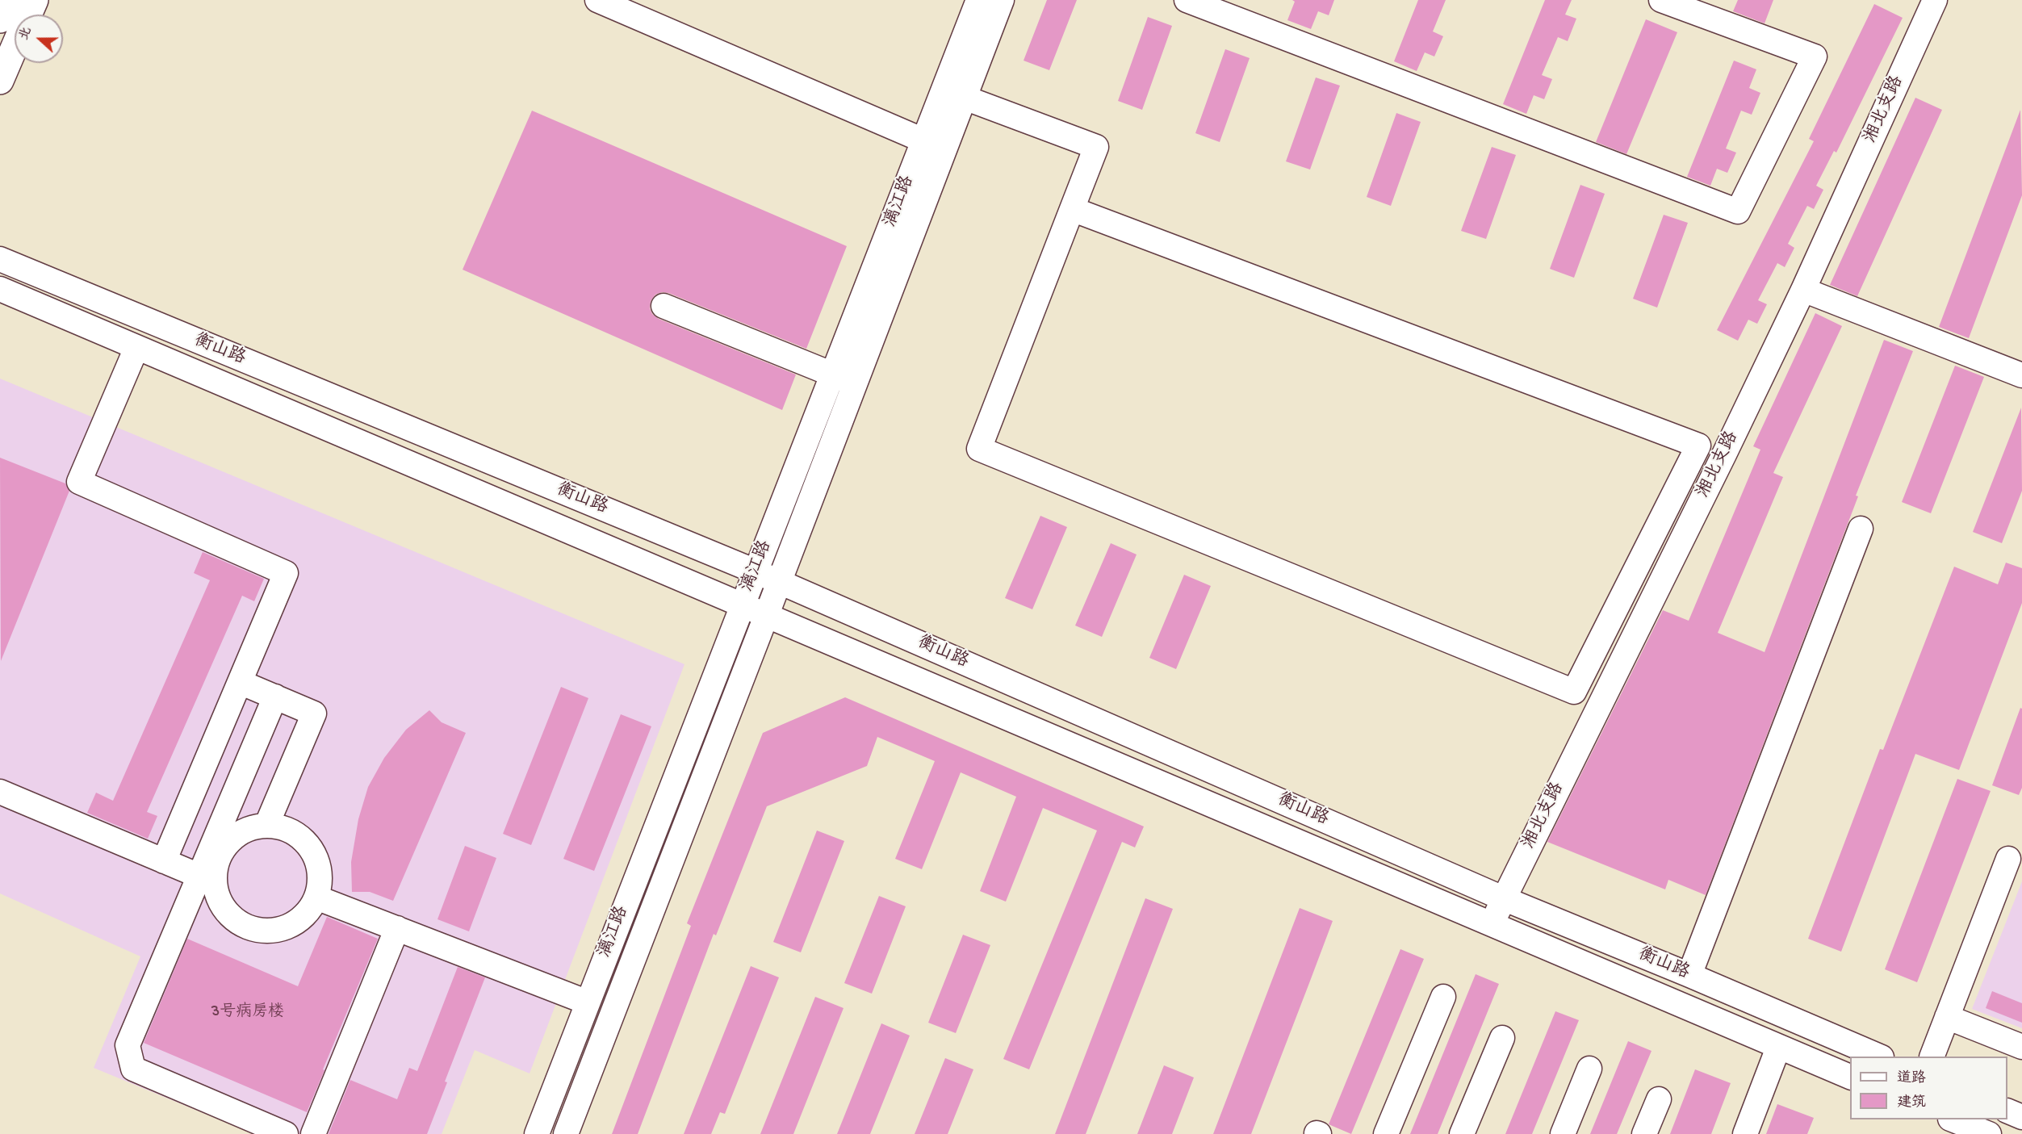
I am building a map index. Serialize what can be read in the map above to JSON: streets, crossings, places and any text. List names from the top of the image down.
{
  "streets": {
    "street": ["湘北支路", "漓江路", "衡山路"]
  },
  "crossings": [
    ["湘北支路", "衡山路"],
    ["漓江路", "衡山路"]
  ],
  "house_numbers": ["3号病房楼"],
  "legend": ["道路", "建筑"],
  "north": "left"
}
